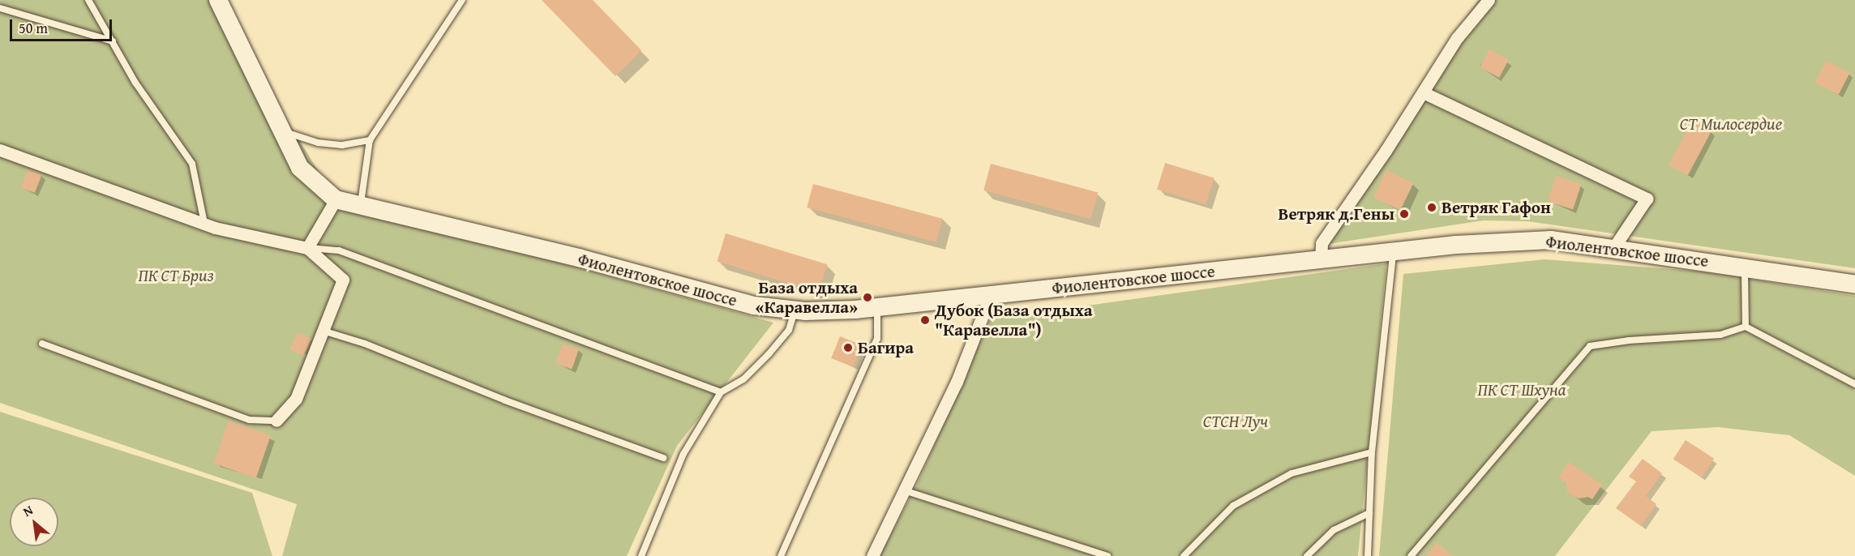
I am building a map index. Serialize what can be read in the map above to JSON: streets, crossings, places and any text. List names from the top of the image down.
{
  "streets": {
    "main road": ["Фиолентовское шоссе"]
  },
  "parks": [
    "СТ Милосердие",
    "ПК СТ Бриз",
    "ПК СТ Шхуна",
    "СТСН Луч"
  ],
  "places": [
    "Ветряк Гафон",
    "Ветряк д.Гены",
    "База отдыха «Каравелла»",
    "Дубок (База отдыха \"Каравелла\")",
    "Багира"
  ],
  "scale_bar": "50 m",
  "north": "top left"
}
